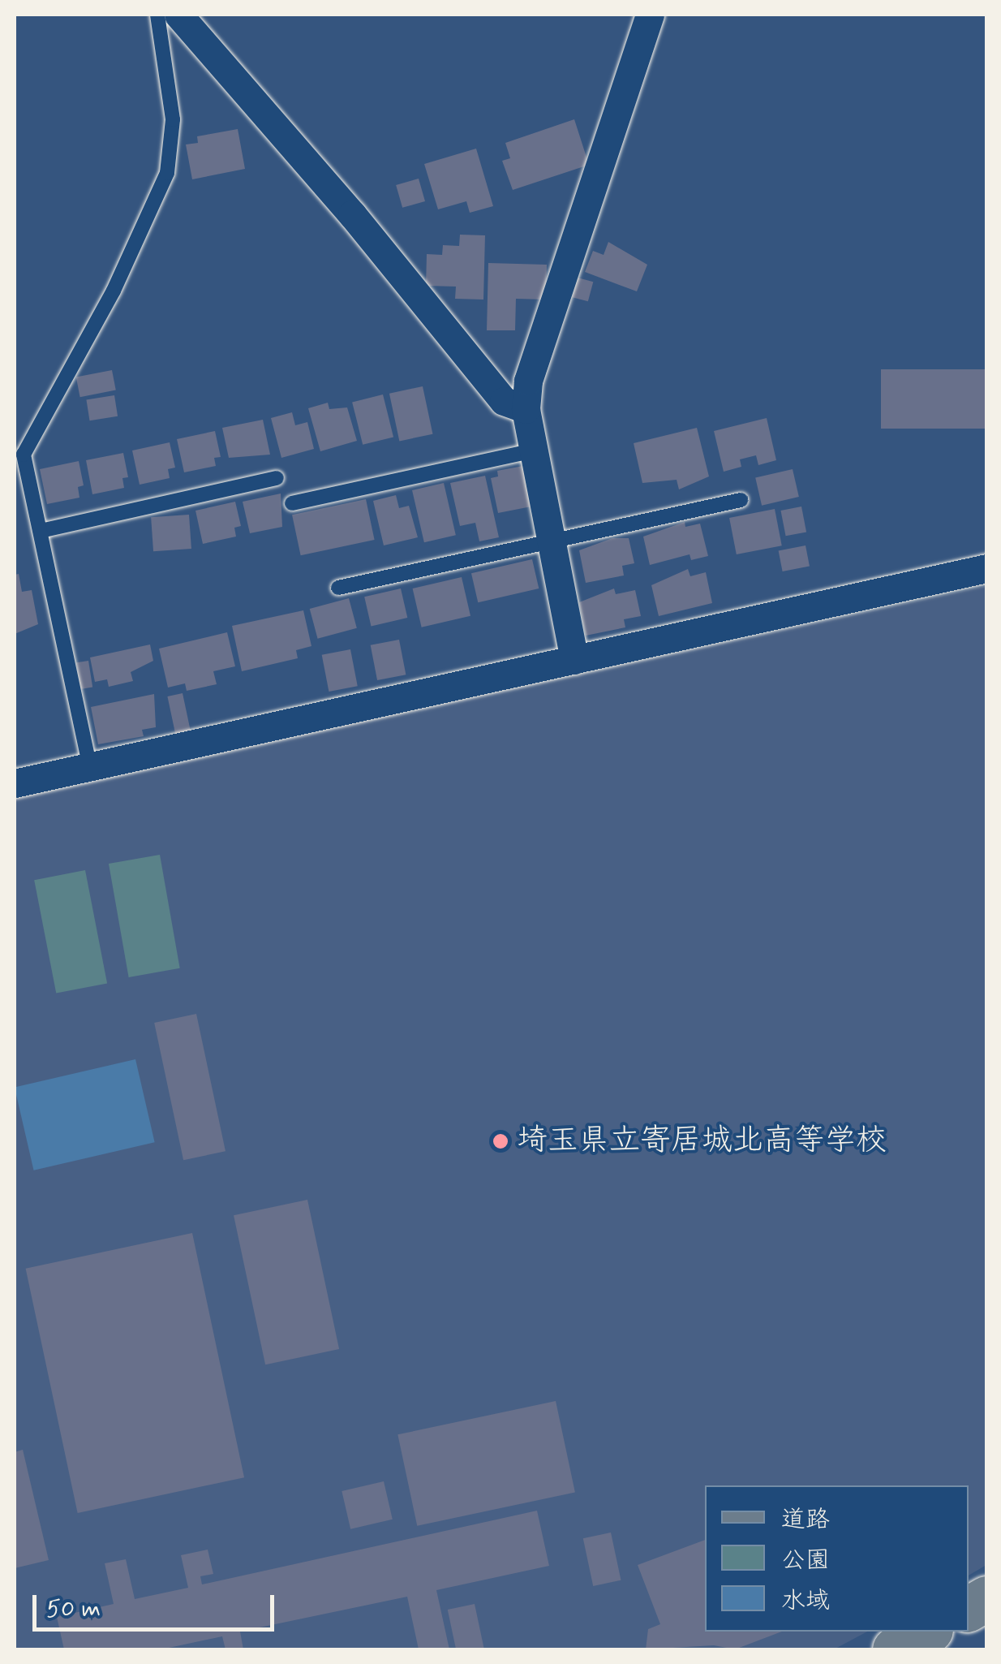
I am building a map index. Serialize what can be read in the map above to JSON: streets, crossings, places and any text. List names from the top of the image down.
{
  "places": ["埼玉県立寄居城北高等学校"],
  "legend": ["道路", "公園", "水域"],
  "scale_bar": "50 m"
}
